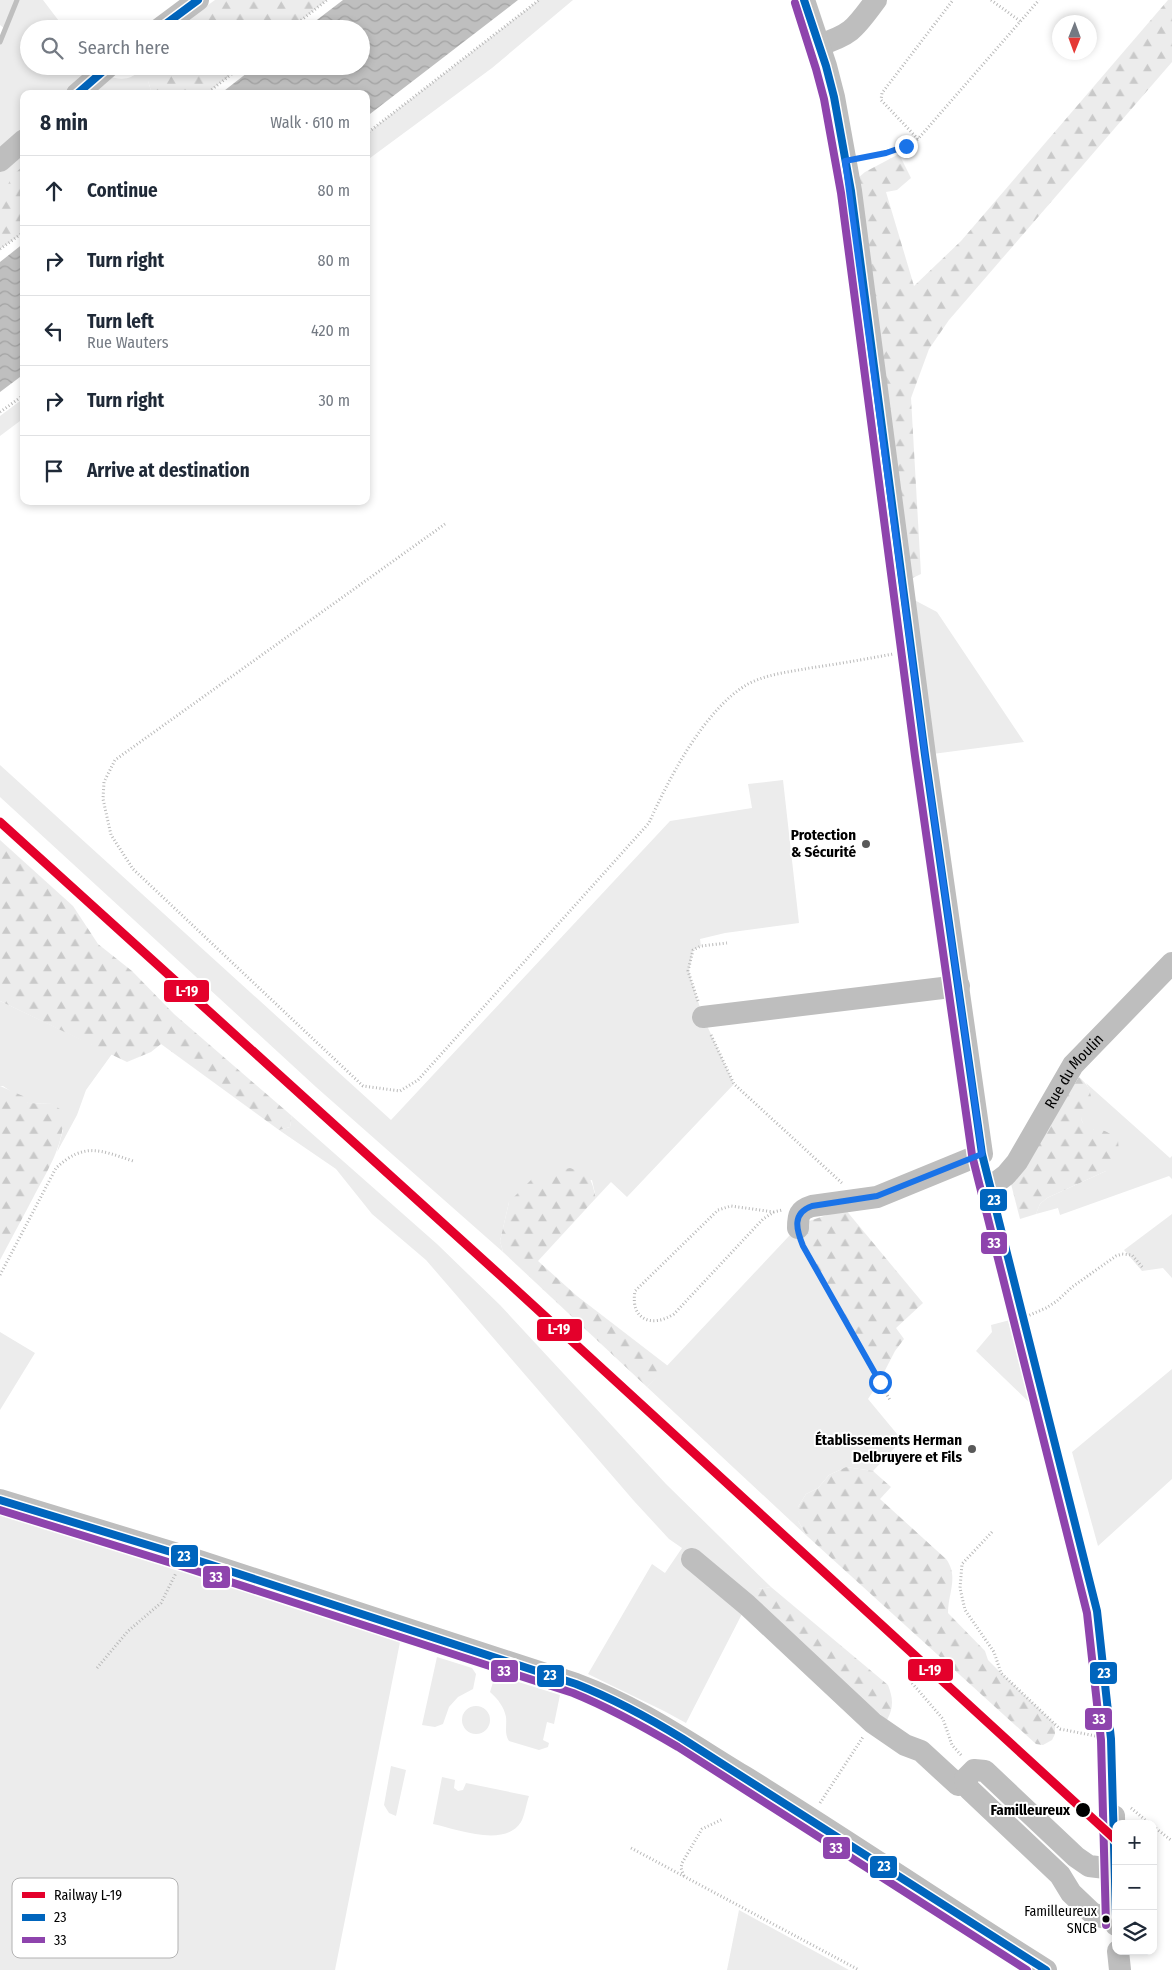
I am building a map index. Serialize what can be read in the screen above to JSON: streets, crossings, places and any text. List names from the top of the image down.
{
  "streets": {
    "street": ["Rue du Moulin"]
  },
  "places": [
    "Protection & Sécurité",
    "Établissements Herman Delbruyere et Fils",
    "Familleureux",
    "Familleureux SNCB"
  ],
  "lines": ["transit line 23", "transit line 33", "rail line L-19"],
  "legend": ["Railway L-19", "23", "33"],
  "north": "bottom",
  "page": {
    "search": "Search here",
    "heading": ["8 min", "Walk · 610 m"],
    "list": [
      ["Continue", "80 m"],
      ["Turn right", "80 m"],
      ["Turn left", "Rue Wauters", "420 m"],
      ["Turn right", "30 m"],
      "Arrive at destination"
    ],
    "map_buttons": ["+", "−"]
  }
}
